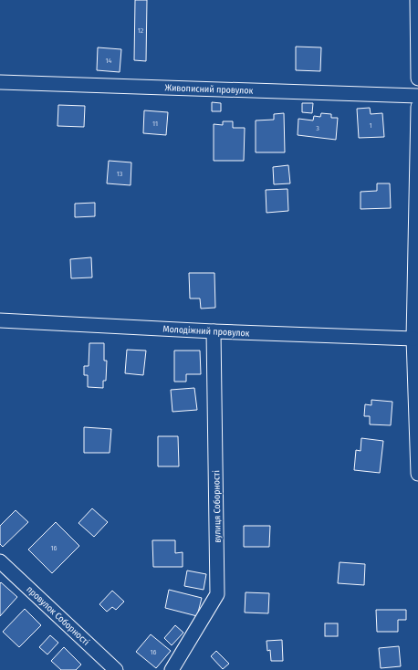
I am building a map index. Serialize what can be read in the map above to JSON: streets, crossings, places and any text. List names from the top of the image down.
{
  "streets": {
    "street": [
      "Живописний провулок",
      "Молодіжний провулок",
      "вулиця Соборності",
      "провулок Соборності"
    ]
  },
  "crossings": [
    ["Молодіжний провулок", "вулиця Соборності"]
  ],
  "house_numbers": [
    "12",
    "14",
    "11",
    "1",
    "3",
    "13",
    "16",
    "16"
  ]
}
